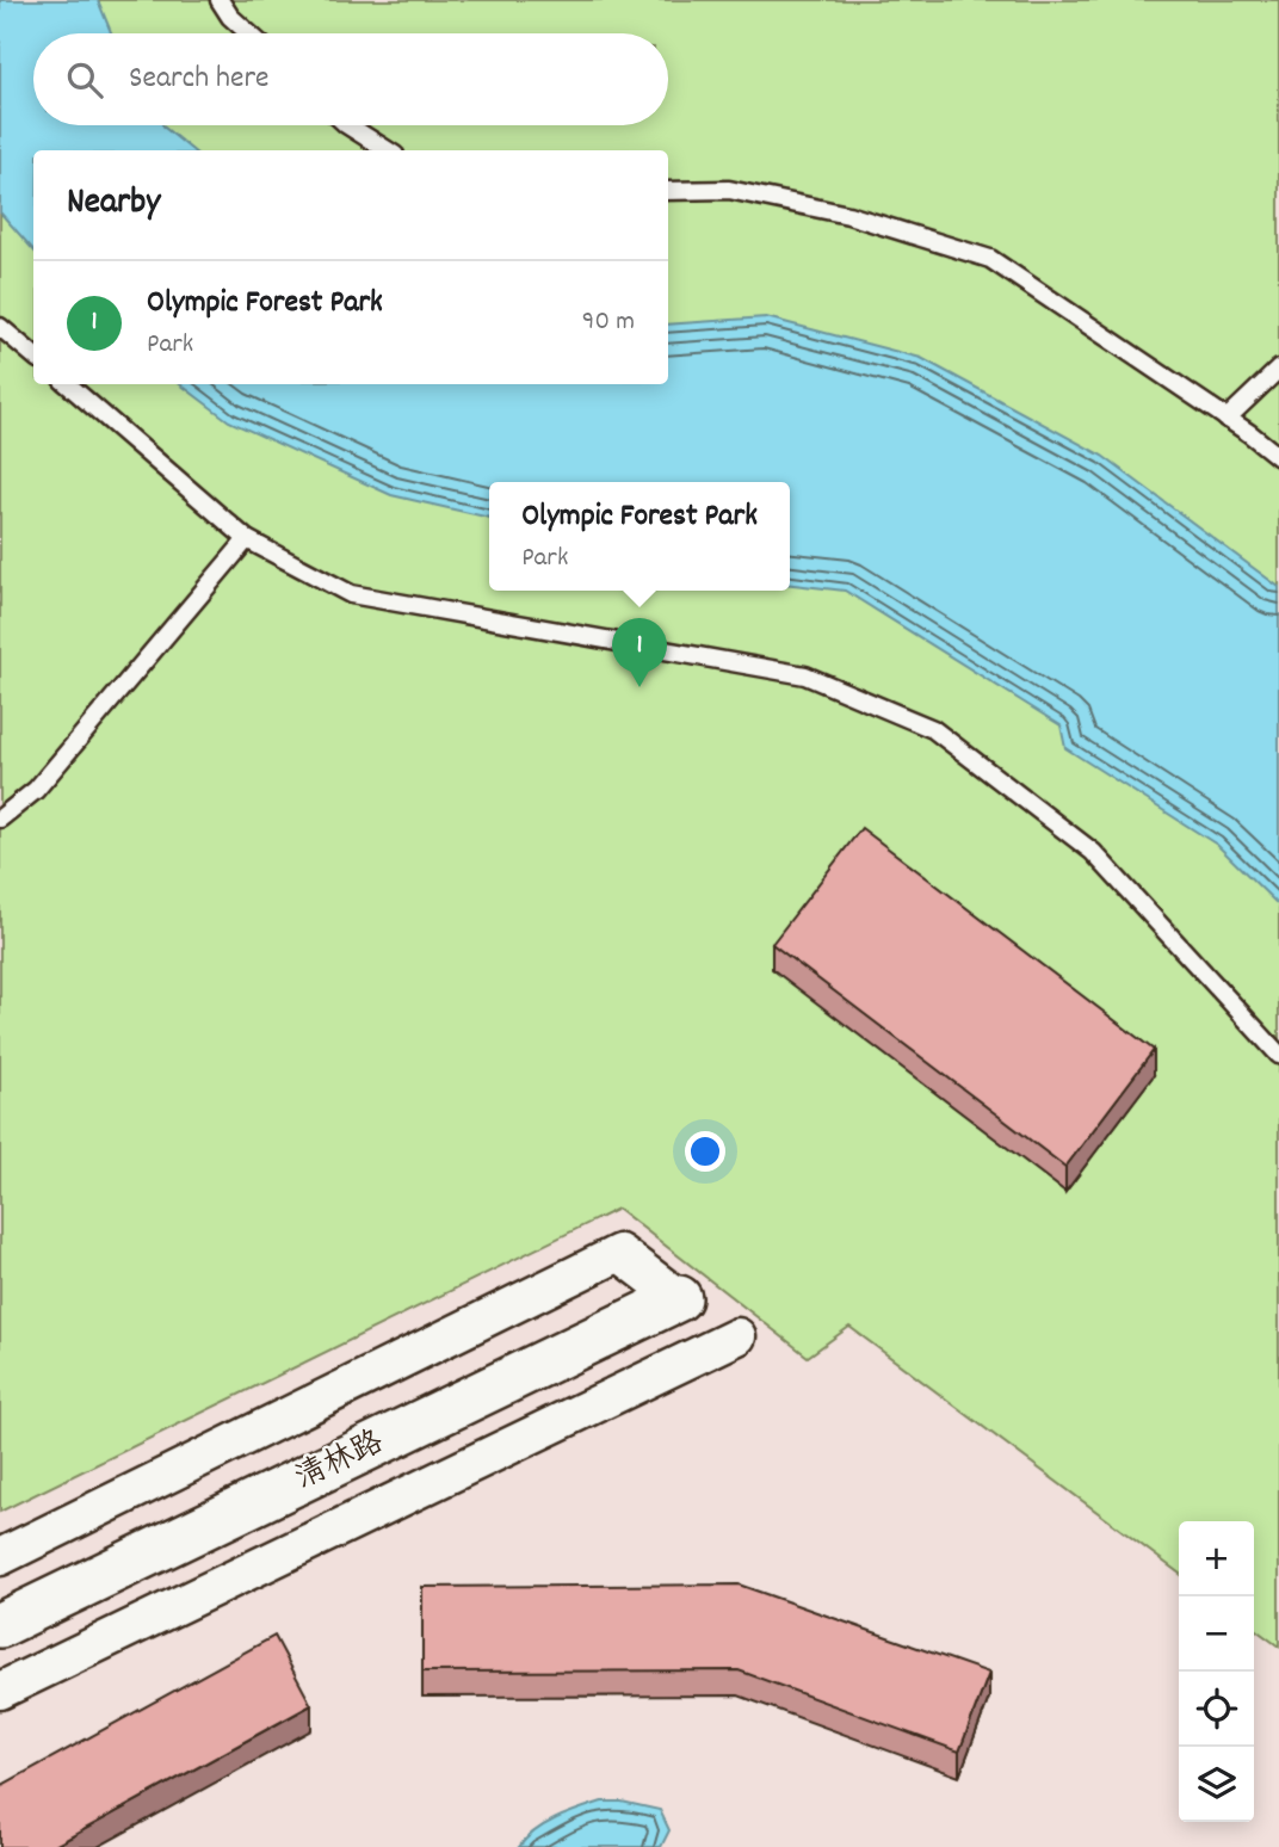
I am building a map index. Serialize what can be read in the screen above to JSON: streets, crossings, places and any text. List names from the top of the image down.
{
  "streets": {
    "street": ["清林路"]
  },
  "page": {
    "search": "Search here",
    "heading": "Nearby",
    "list": [
      {
        "mark": "1",
        "name": "Olympic Forest Park",
        "note": "Park",
        "value": "90 m"
      }
    ],
    "popup": ["Olympic Forest Park", "Park"],
    "pins": "1",
    "map_buttons": ["+", "−"]
  }
}
